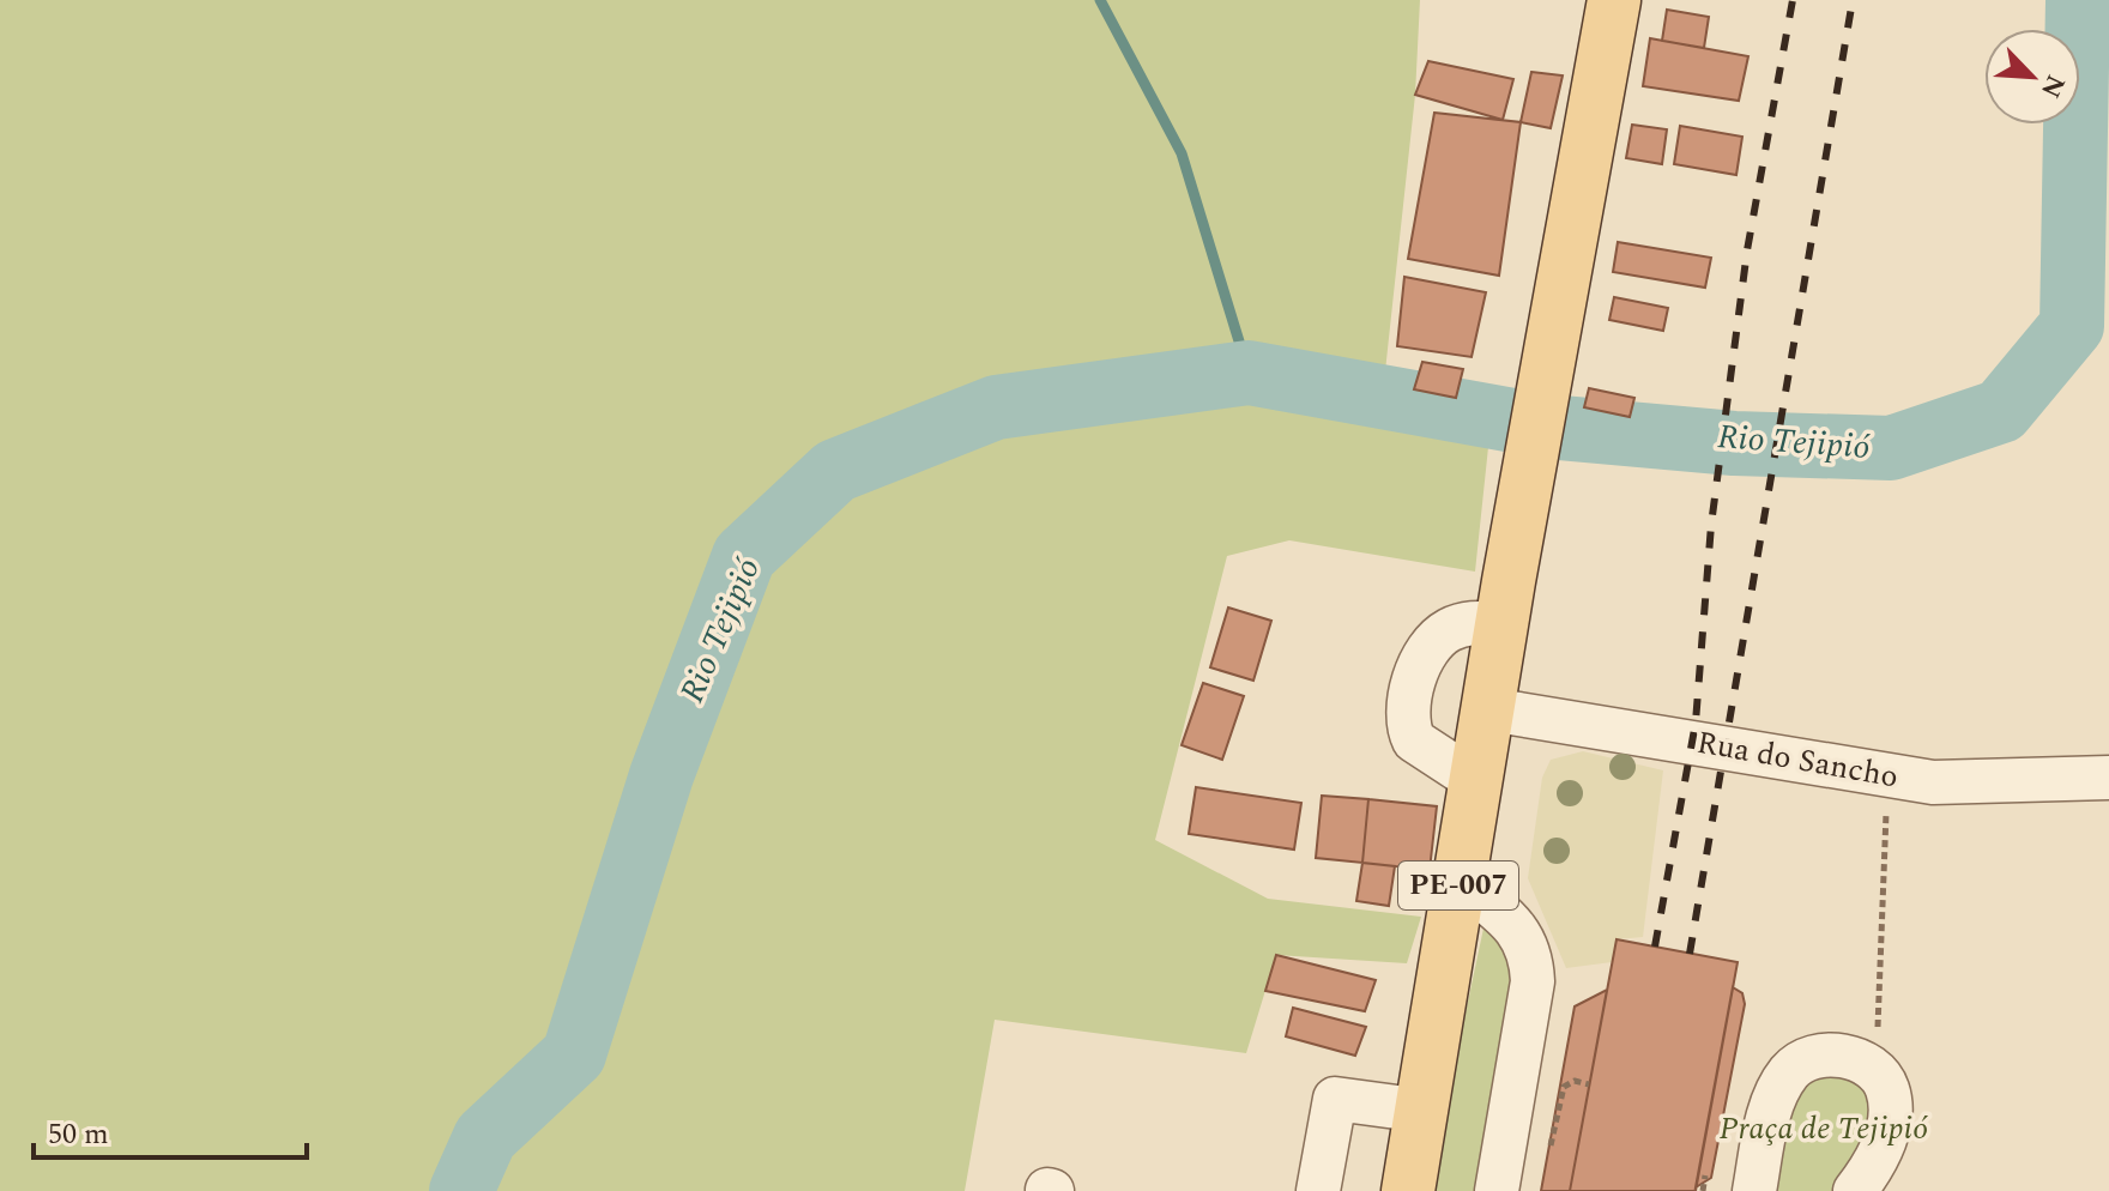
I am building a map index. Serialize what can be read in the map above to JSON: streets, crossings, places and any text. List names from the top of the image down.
{
  "streets": {
    "main road": ["PE-007"],
    "street": ["Rua do Sancho"]
  },
  "crossings": [
    ["Rua do Sancho", "PE-007"]
  ],
  "water": ["Rio Tejipió"],
  "parks": ["Praça de Tejipió"],
  "scale_bar": "50 m",
  "north": "bottom right"
}
